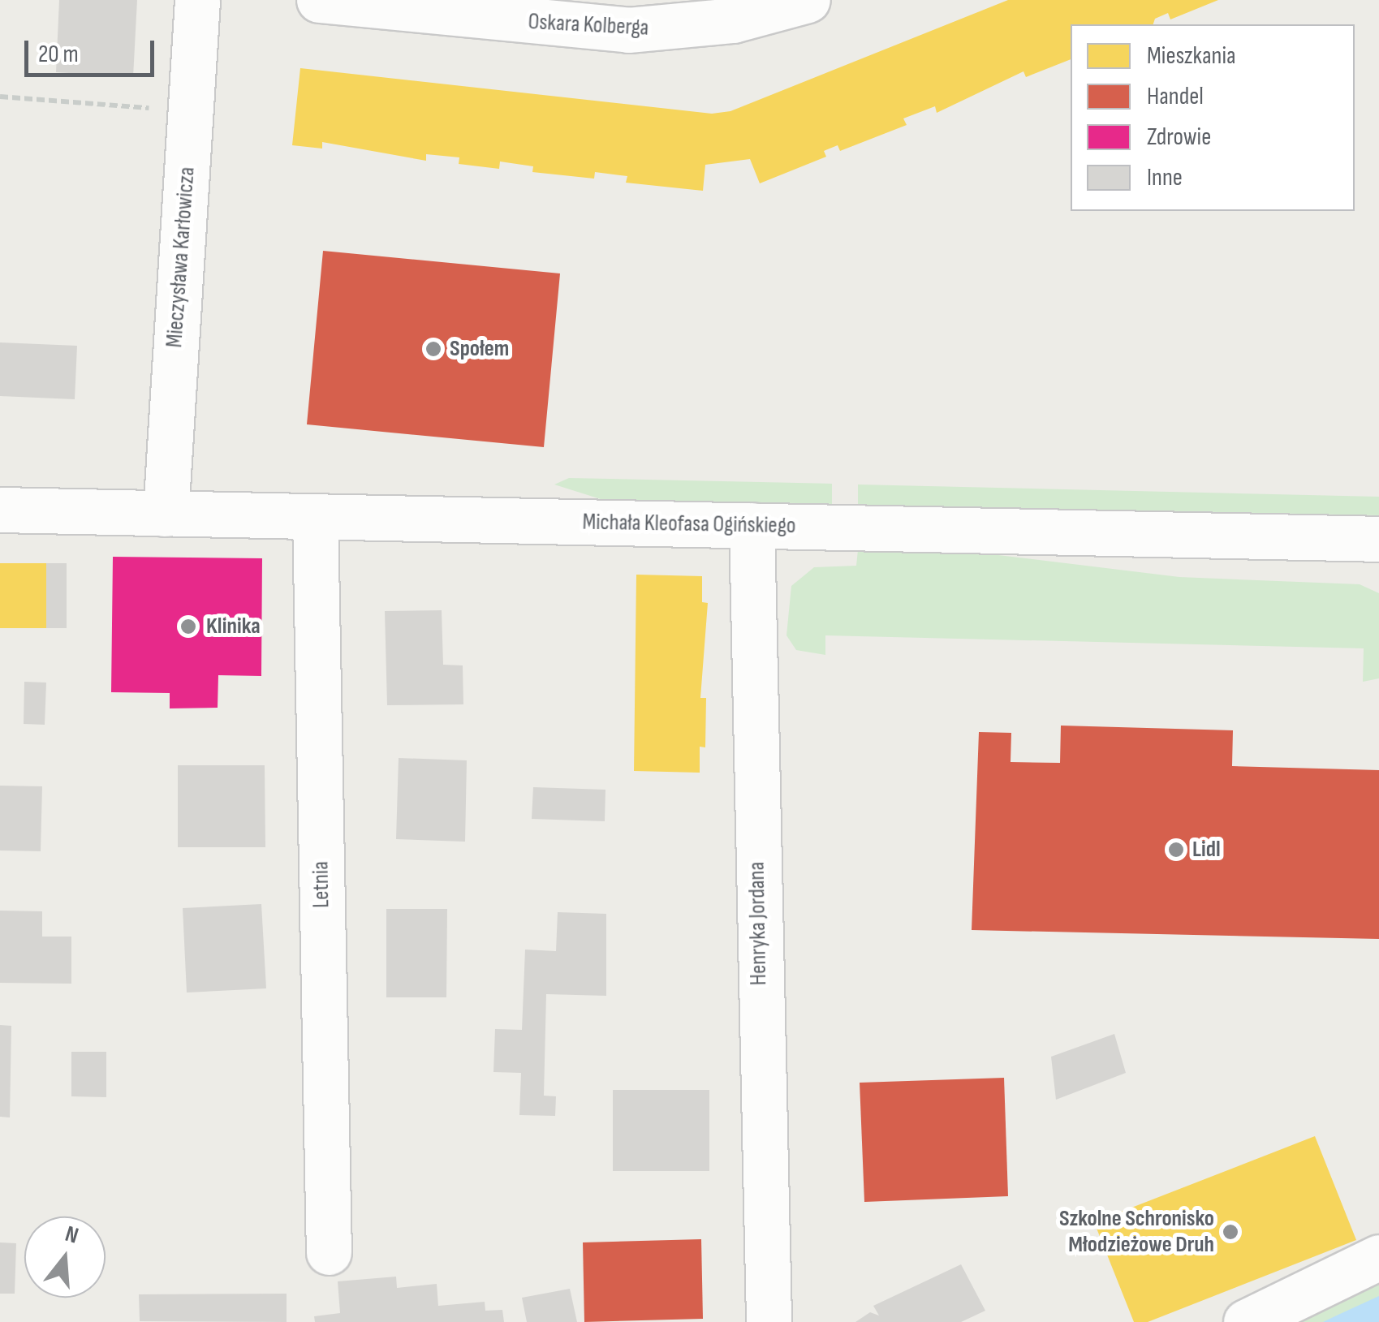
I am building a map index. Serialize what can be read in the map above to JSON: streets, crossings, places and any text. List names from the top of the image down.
{
  "streets": {
    "street": [
      "Oskara Kolberga",
      "Mieczysława Karłowicza",
      "Michała Kleofasa Ogińskiego",
      "Letnia",
      "Henryka Jordana"
    ]
  },
  "crossings": [
    ["Mieczysława Karłowicza", "Michała Kleofasa Ogińskiego"],
    ["Michała Kleofasa Ogińskiego", "Letnia"],
    ["Michała Kleofasa Ogińskiego", "Henryka Jordana"]
  ],
  "places": [
    "Społem",
    "Klinika",
    "Lidl",
    "Szkolne Schronisko Młodzieżowe Druh"
  ],
  "legend": [
    "Mieszkania",
    "Handel",
    "Zdrowie",
    "Inne"
  ],
  "scale_bar": "20 m",
  "north": "top"
}
